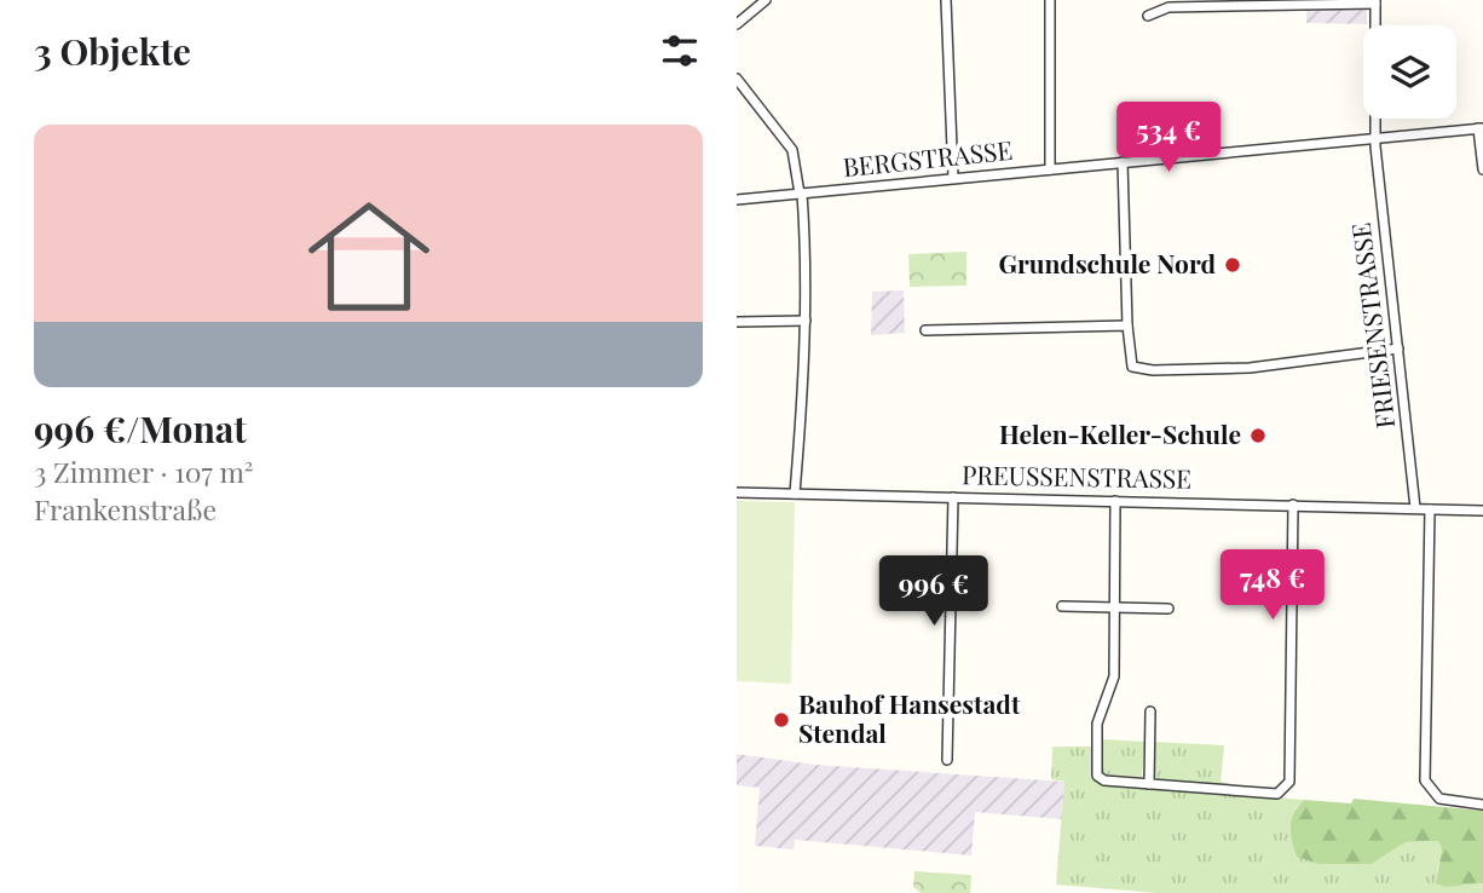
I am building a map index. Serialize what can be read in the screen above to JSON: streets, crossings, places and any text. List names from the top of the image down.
{
  "streets": {
    "street": ["BERGSTRASSE", "FRIESENSTRASSE", "PREUSSENSTRASSE"]
  },
  "crossings": [
    ["BERGSTRASSE", "FRIESENSTRASSE"],
    ["FRIESENSTRASSE", "PREUSSENSTRASSE"]
  ],
  "places": ["Grundschule Nord", "Helen-Keller-Schule", "Bauhof Hansestadt Stendal"],
  "page": {
    "heading": "3 Objekte",
    "list": [
      {
        "name": "996 €/Monat",
        "note": "3 Zimmer · 107 m² · Frankenstraße"
      }
    ],
    "price": ["534 €", "748 €", "996 €"]
  }
}
